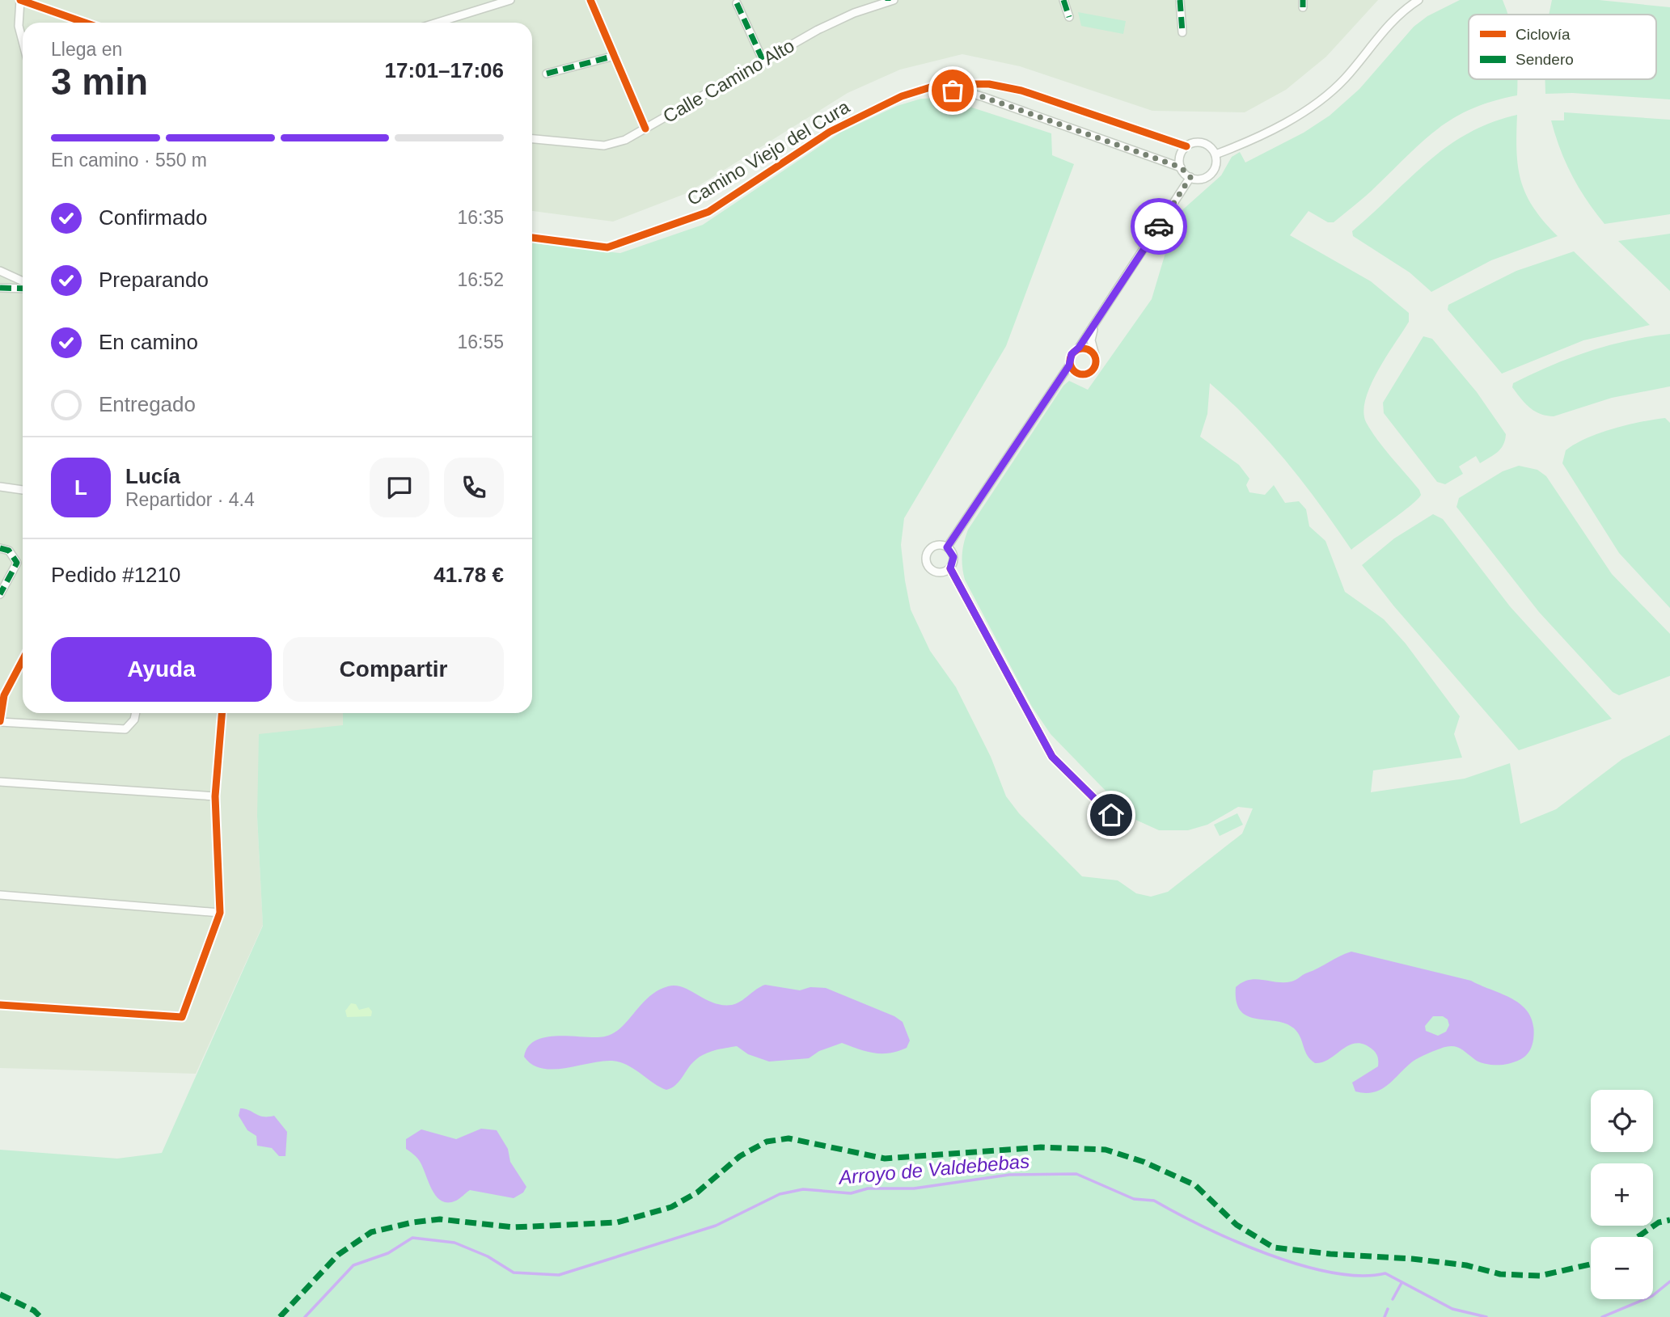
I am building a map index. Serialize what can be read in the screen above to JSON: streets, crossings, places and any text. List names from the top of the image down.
{
  "streets": {
    "street": ["Calle Camino Alto", "Camino Viejo del Cura"]
  },
  "water": ["Arroyo de Valdebebas"],
  "legend": ["Ciclovía", "Sendero"],
  "page": {
    "heading": ["3 min", "Llega en", "17:01–17:06"],
    "panel": [
      "Lucía",
      "Repartidor · 4.4",
      "Pedido #1210",
      "41.78 €"
    ],
    "bar": "En camino · 550 m",
    "list": [
      ["Confirmado", "16:35"],
      ["Preparando", "16:52"],
      ["En camino", "16:55"],
      "Entregado"
    ],
    "round": "L",
    "buttons": ["Ayuda", "Compartir"],
    "map_buttons": ["+", "−"]
  }
}
